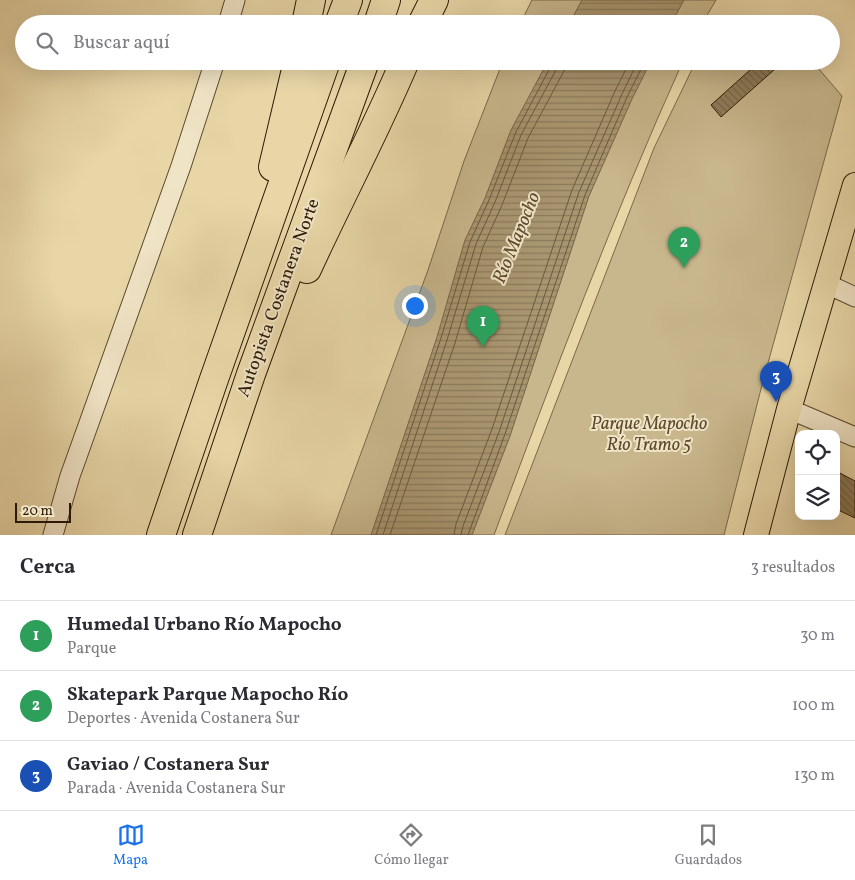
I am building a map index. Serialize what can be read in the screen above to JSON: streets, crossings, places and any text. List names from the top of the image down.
{
  "streets": {
    "highway": ["Autopista Costanera Norte"]
  },
  "water": ["Río Mapocho"],
  "parks": ["Parque Mapocho Río Tramo 5"],
  "scale_bar": "20 m",
  "page": {
    "search": "Buscar aquí",
    "pins": ["2", "1", "3"],
    "scale": "20 m",
    "heading": ["Cerca", "3 resultados"],
    "list": [
      {
        "mark": "1",
        "name": "Humedal Urbano Río Mapocho",
        "note": "Parque",
        "value": "30 m"
      },
      {
        "mark": "2",
        "name": "Skatepark Parque Mapocho Río",
        "note": "Deportes · Avenida Costanera Sur",
        "value": "100 m"
      },
      {
        "mark": "3",
        "name": "Gaviao / Costanera Sur",
        "note": "Parada · Avenida Costanera Sur",
        "value": "130 m"
      }
    ],
    "nav": ["Mapa", "Cómo llegar", "Guardados"]
  }
}
